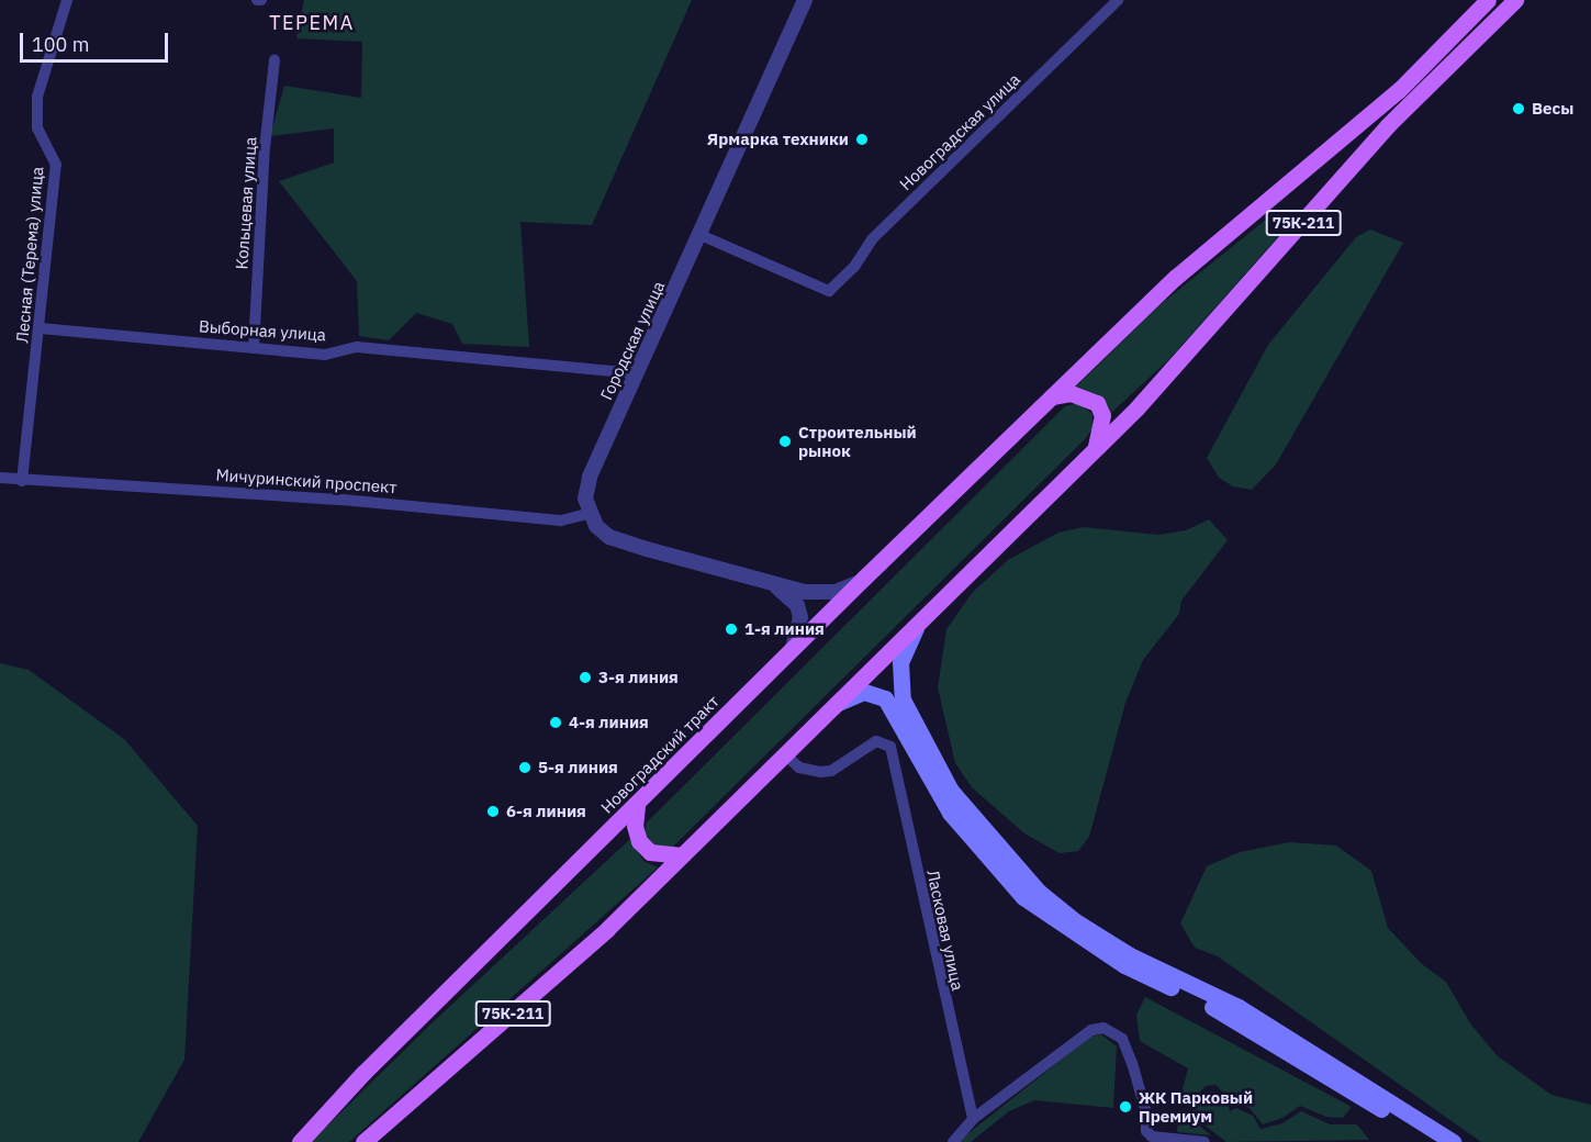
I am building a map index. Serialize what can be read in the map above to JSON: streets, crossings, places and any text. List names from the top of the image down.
{
  "streets": {
    "main road": ["75К-211", "Новоградский тракт"],
    "street": [
      "Новоградская улица",
      "Кольцевая улица",
      "Лесная (Терема) улица",
      "Выборная улица",
      "Городская улица",
      "Мичуринский проспект",
      "Ласковая улица"
    ]
  },
  "crossings": [
    ["Новоградская улица", "Городская улица"],
    ["Кольцевая улица", "Выборная улица"],
    ["75К-211", "Ласковая улица"],
    ["Лесная (Терема) улица", "Выборная улица"],
    ["Лесная (Терема) улица", "Мичуринский проспект"],
    ["Выборная улица", "Городская улица"],
    ["Городская улица", "Мичуринский проспект"]
  ],
  "districts": ["ТЕРЕМА"],
  "places": [
    "Весы",
    "Ярмарка техники",
    "Строительный рынок",
    "1-я линия",
    "3-я линия",
    "4-я линия",
    "5-я линия",
    "6-я линия",
    "ЖК Парковый Премиум"
  ],
  "scale_bar": "100 m"
}
